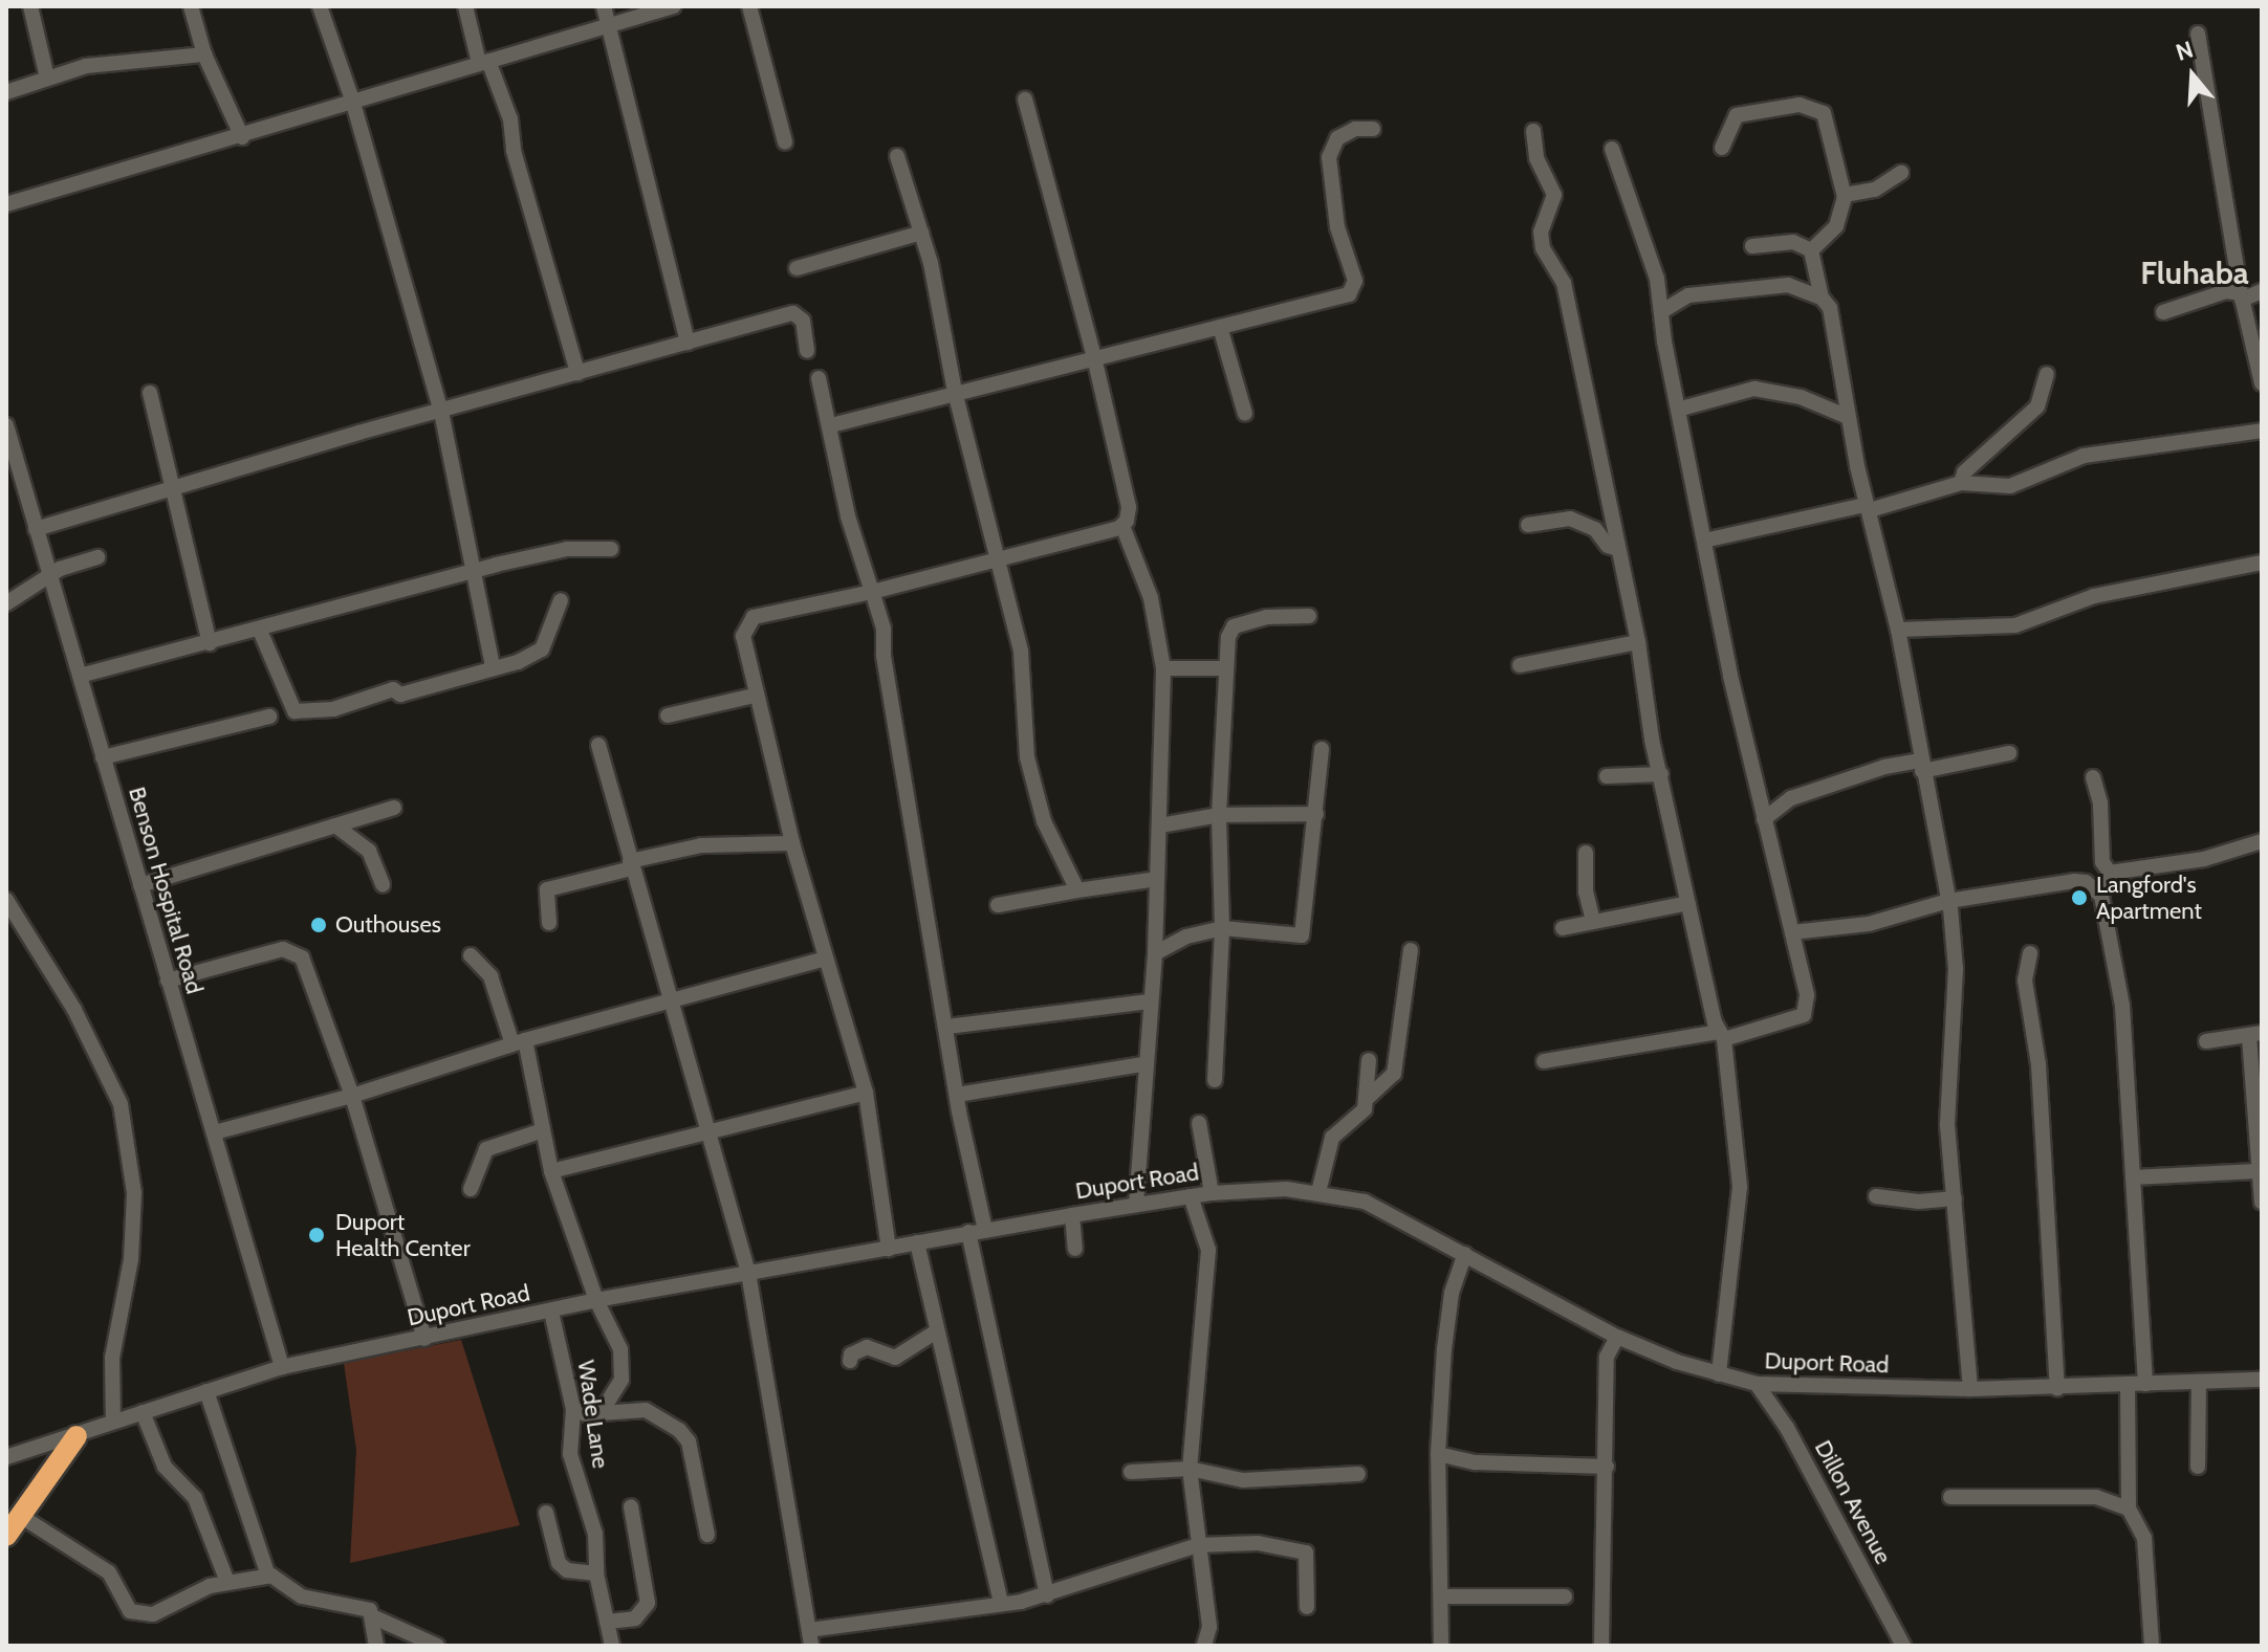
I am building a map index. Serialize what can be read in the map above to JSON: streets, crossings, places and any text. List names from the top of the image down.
{
  "streets": {
    "street": [
      "Benson Hospital Road",
      "Duport Road",
      "Wade Lane",
      "Dillon Avenue"
    ]
  },
  "crossings": [
    ["Benson Hospital Road", "Duport Road"],
    ["Duport Road", "Wade Lane"],
    ["Duport Road", "Dillon Avenue"]
  ],
  "districts": ["Fluhaba"],
  "places": ["Langford's Apartment", "Outhouses", "Duport Health Center"],
  "north": "top"
}
